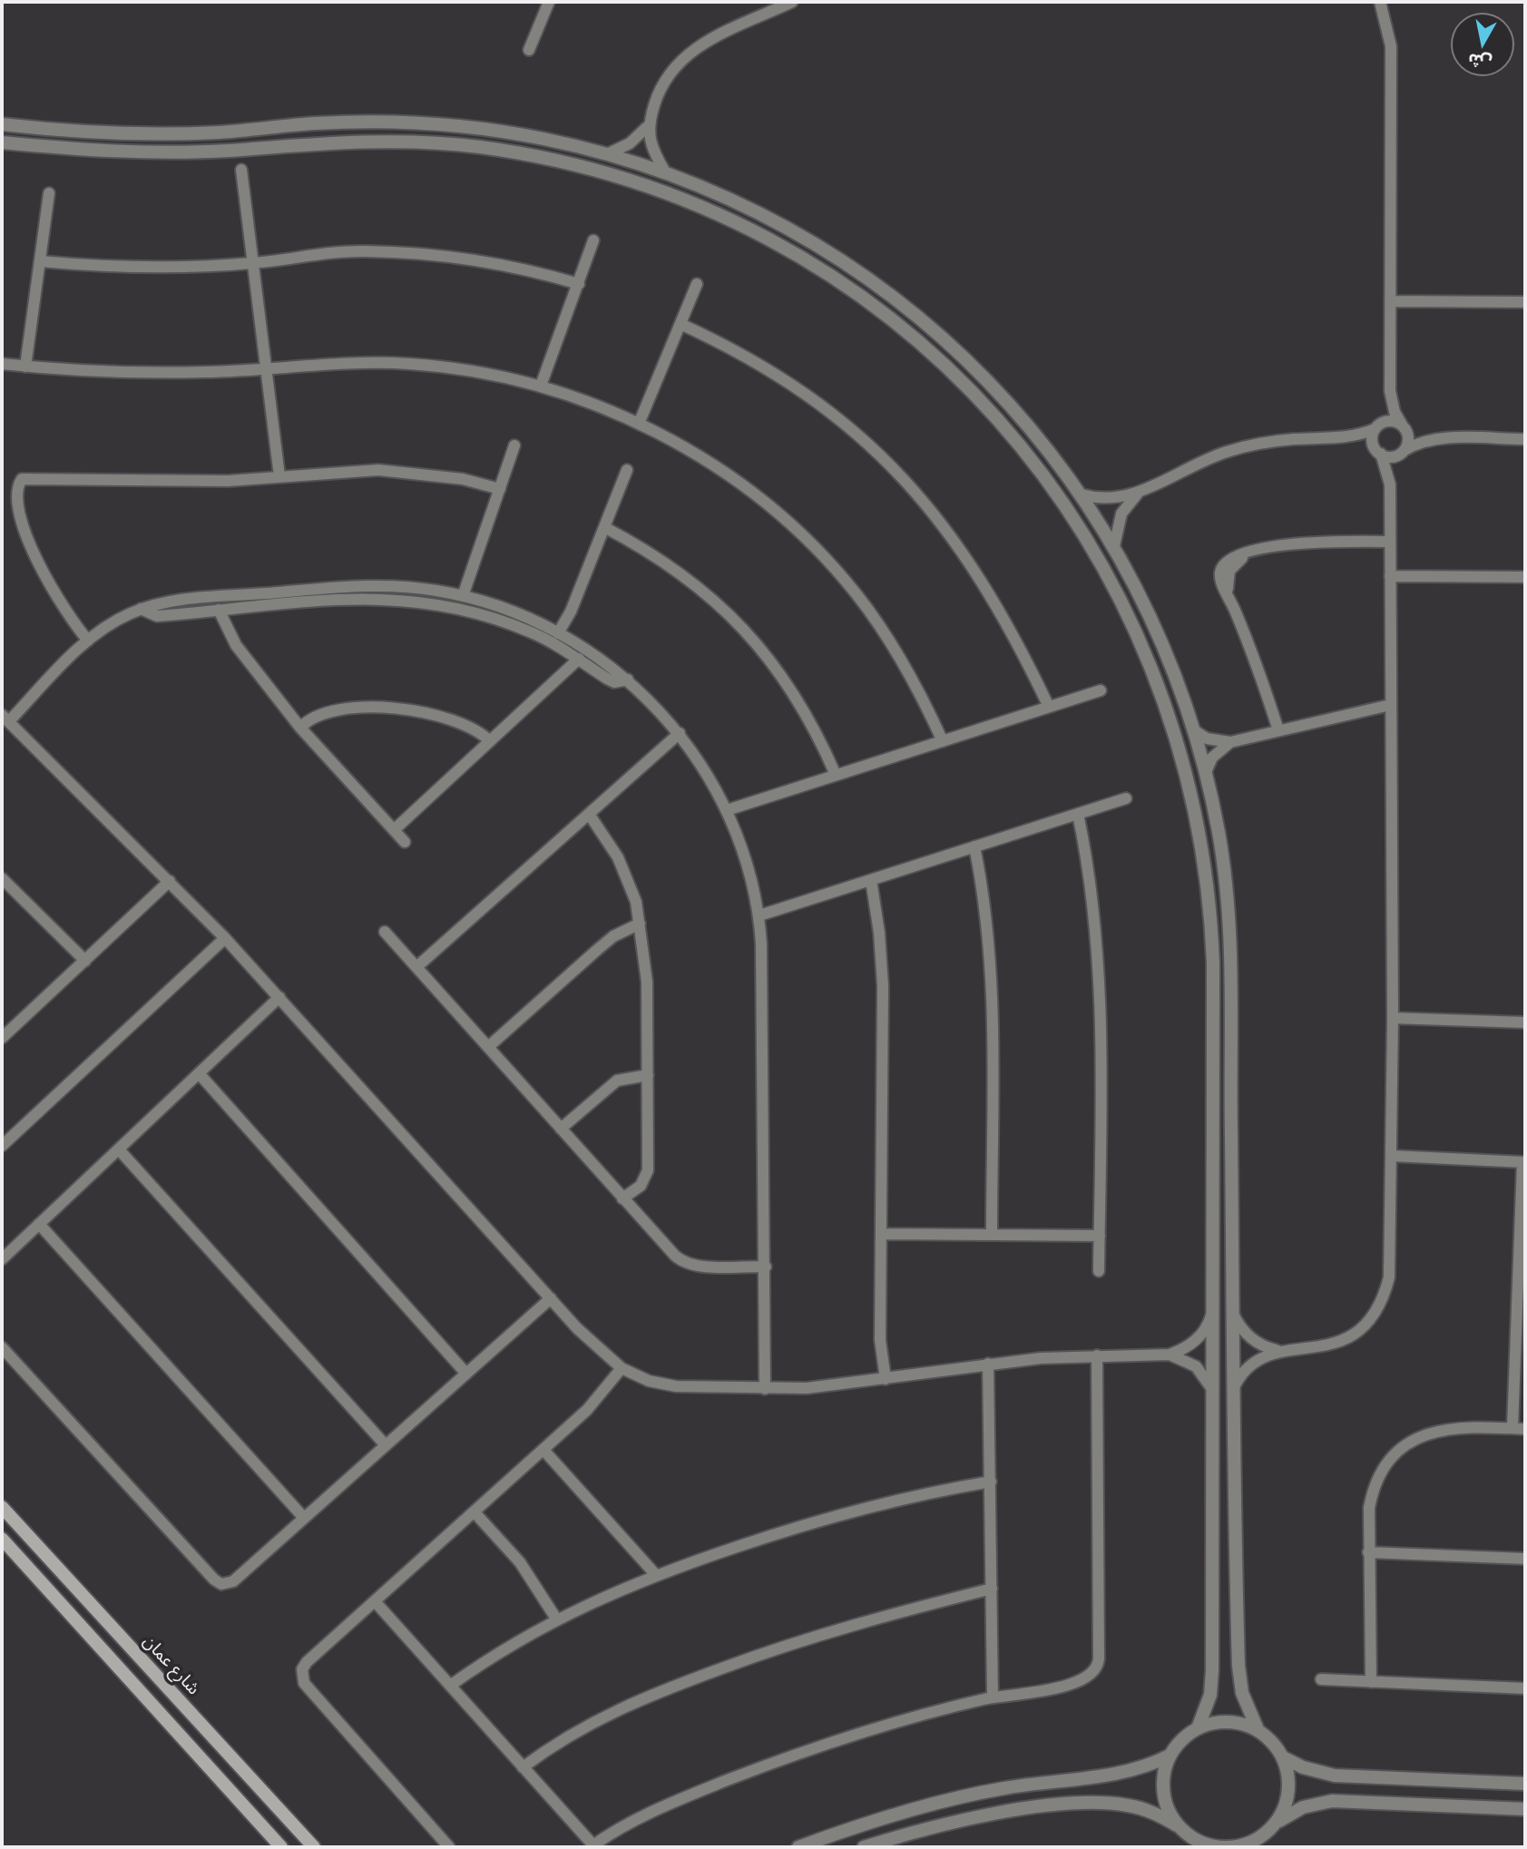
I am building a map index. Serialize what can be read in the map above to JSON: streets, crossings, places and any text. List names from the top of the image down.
{
  "streets": {
    "main road": ["شارع عمان"]
  },
  "north": "bottom"
}
